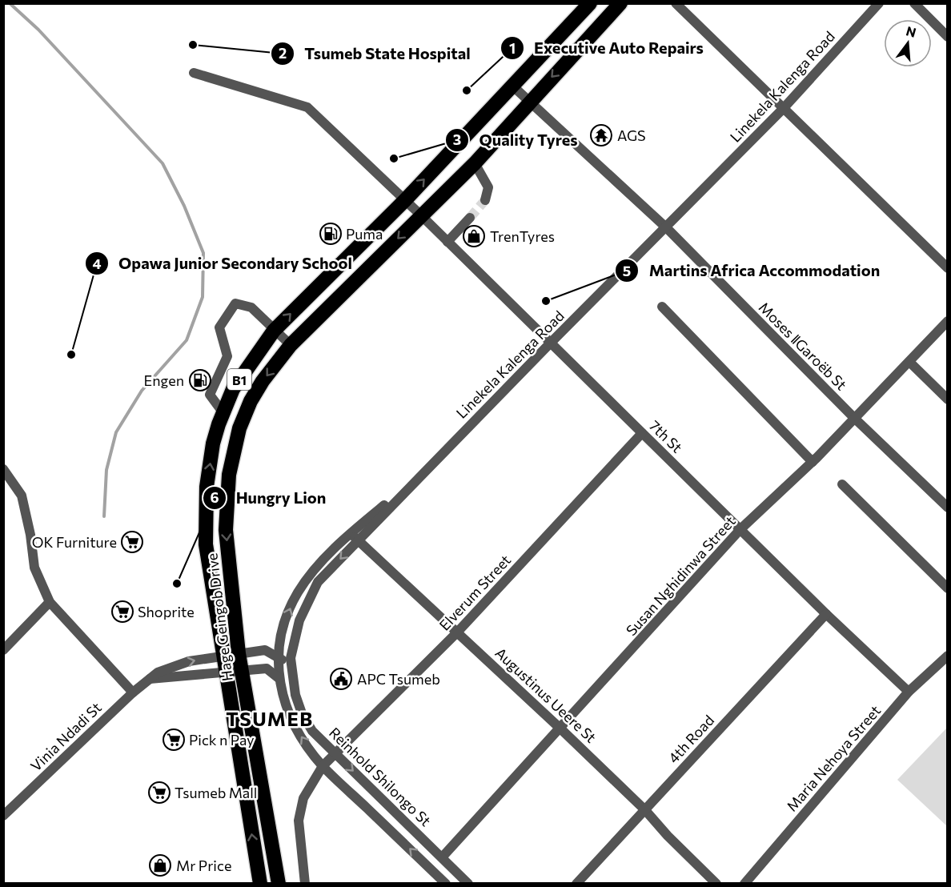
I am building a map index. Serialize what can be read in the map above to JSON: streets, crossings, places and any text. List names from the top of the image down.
{
  "streets": {
    "highway": ["B1", "Hage Geingob Drive"],
    "street": [
      "Linekela Kalenga Road",
      "Moses ǁGaroëb St",
      "7th St",
      "Susan Nghidinwa Street",
      "Elverum Street",
      "Augustinus Ueere St",
      "Vinia Ndadi St",
      "4th Road",
      "Maria Nehoya Street",
      "Reinhold Shilongo St"
    ]
  },
  "crossings": [
    ["Linekela Kalenga Road", "Moses ǁGaroëb St"],
    ["Linekela Kalenga Road", "7th St"],
    ["Linekela Kalenga Road", "Augustinus Ueere St"],
    ["Linekela Kalenga Road", "Reinhold Shilongo St"],
    ["Moses ǁGaroëb St", "Susan Nghidinwa Street"],
    ["Moses ǁGaroëb St", "Hage Geingob Drive"],
    ["7th St", "Susan Nghidinwa Street"],
    ["7th St", "Elverum Street"],
    ["7th St", "Hage Geingob Drive"],
    ["7th St", "4th Road"],
    ["7th St", "Maria Nehoya Street"],
    ["Susan Nghidinwa Street", "Augustinus Ueere St"],
    ["Susan Nghidinwa Street", "Reinhold Shilongo St"],
    ["Elverum Street", "Augustinus Ueere St"],
    ["Elverum Street", "Reinhold Shilongo St"],
    ["Hage Geingob Drive", "Vinia Ndadi St"],
    ["Augustinus Ueere St", "4th Road"]
  ],
  "districts": ["TSUMEB"],
  "places": {
    "other": [
      "Tsumeb State Hospital",
      "Executive Auto Repairs",
      "Quality Tyres",
      "Martins Africa Accommodation",
      "Opawa Junior Secondary School",
      "Hungry Lion"
    ],
    "temple": ["AGS"],
    "fuel station": ["Puma", "Engen"],
    "shop": ["TrenTyres", "Mr Price"],
    "supermarket": [
      "OK Furniture",
      "Shoprite",
      "Pick n Pay",
      "Tsumeb Mall"
    ],
    "public building": ["APC Tsumeb"]
  },
  "north": "top"
}
